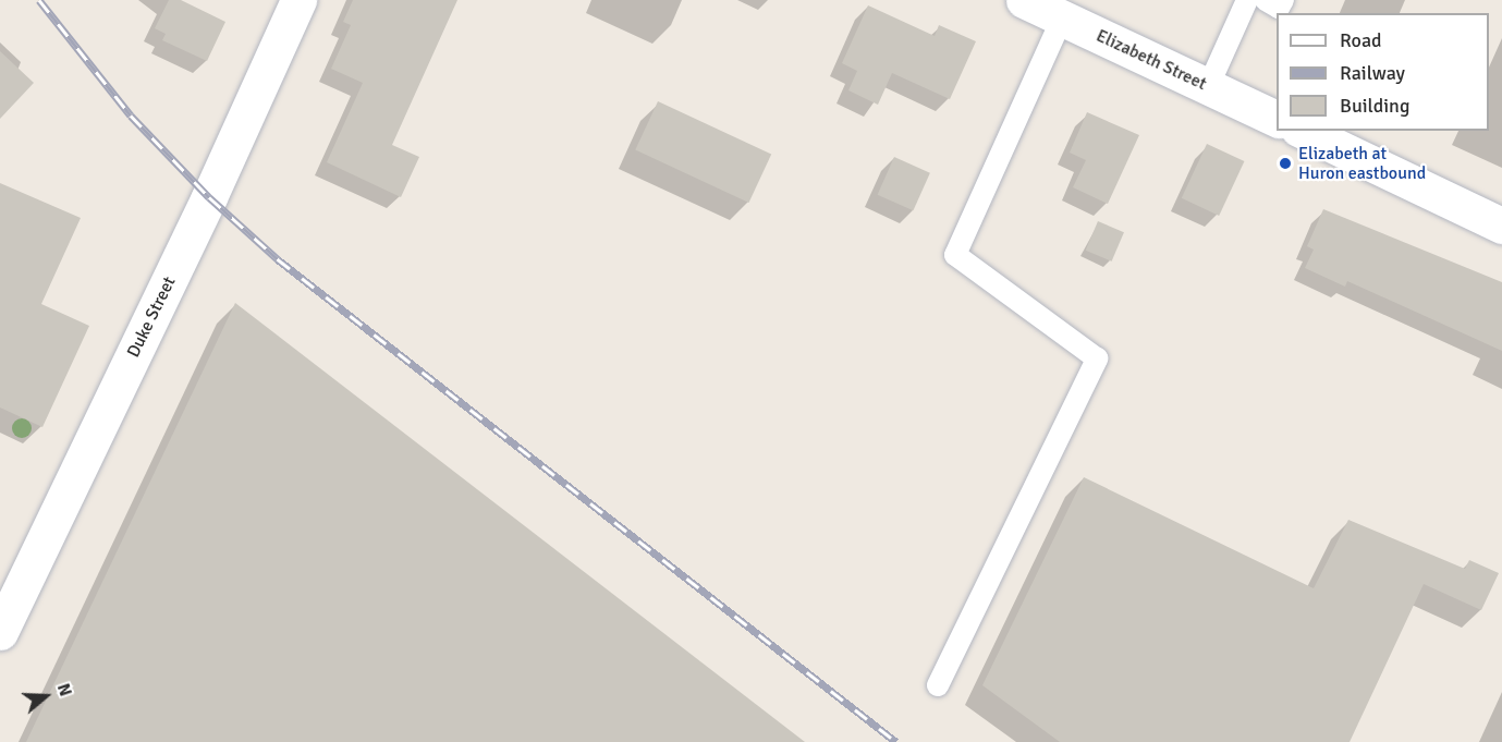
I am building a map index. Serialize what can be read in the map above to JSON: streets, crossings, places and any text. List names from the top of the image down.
{
  "streets": {
    "street": ["Elizabeth Street", "Duke Street"]
  },
  "places": ["Elizabeth at Huron eastbound"],
  "legend": ["Road", "Railway", "Building"],
  "north": "right"
}
